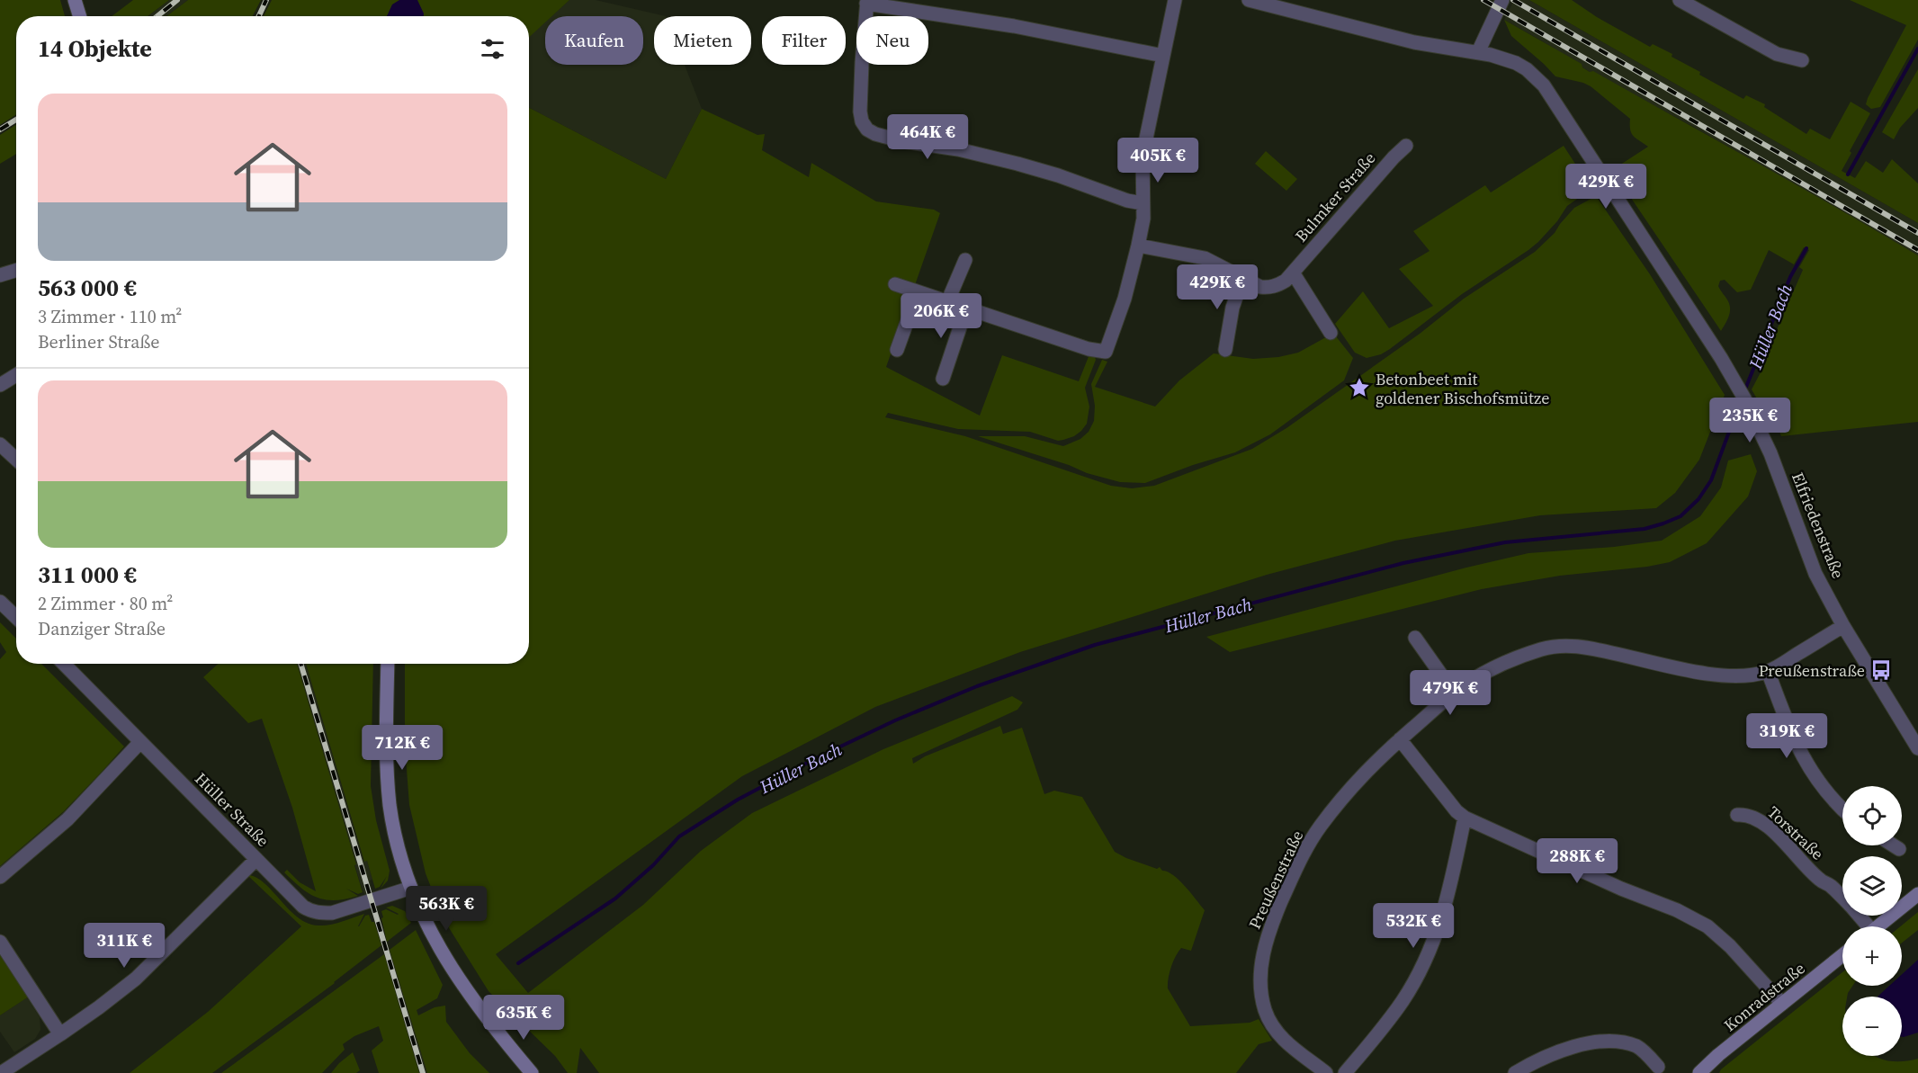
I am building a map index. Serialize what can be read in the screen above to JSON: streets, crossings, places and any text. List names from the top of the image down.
{
  "streets": {
    "main road": ["Konradstraße"],
    "street": [
      "Bulmker Straße",
      "Elfriedenstraße",
      "Hüller Straße",
      "Torstraße",
      "Preußenstraße"
    ]
  },
  "crossings": [
    ["Elfriedenstraße", "Preußenstraße"]
  ],
  "water": ["Hüller Bach"],
  "places": {
    "place": ["Betonbeet mit goldener Bischofsmütze"],
    "bus stop": ["Preußenstraße"]
  },
  "page": {
    "chip": [
      "Kaufen",
      "Mieten",
      "Filter",
      "Neu"
    ],
    "heading": "14 Objekte",
    "list": [
      {
        "name": "563 000 €",
        "note": "3 Zimmer · 110 m² · Berliner Straße"
      },
      {
        "name": "311 000 €",
        "note": "2 Zimmer · 80 m² · Danziger Straße"
      }
    ],
    "price": [
      "464K €",
      "405K €",
      "429K €",
      "429K €",
      "206K €",
      "235K €",
      "479K €",
      "319K €",
      "712K €",
      "288K €",
      "563K €",
      "532K €",
      "311K €",
      "635K €"
    ],
    "map_buttons": ["+", "−"]
  }
}
